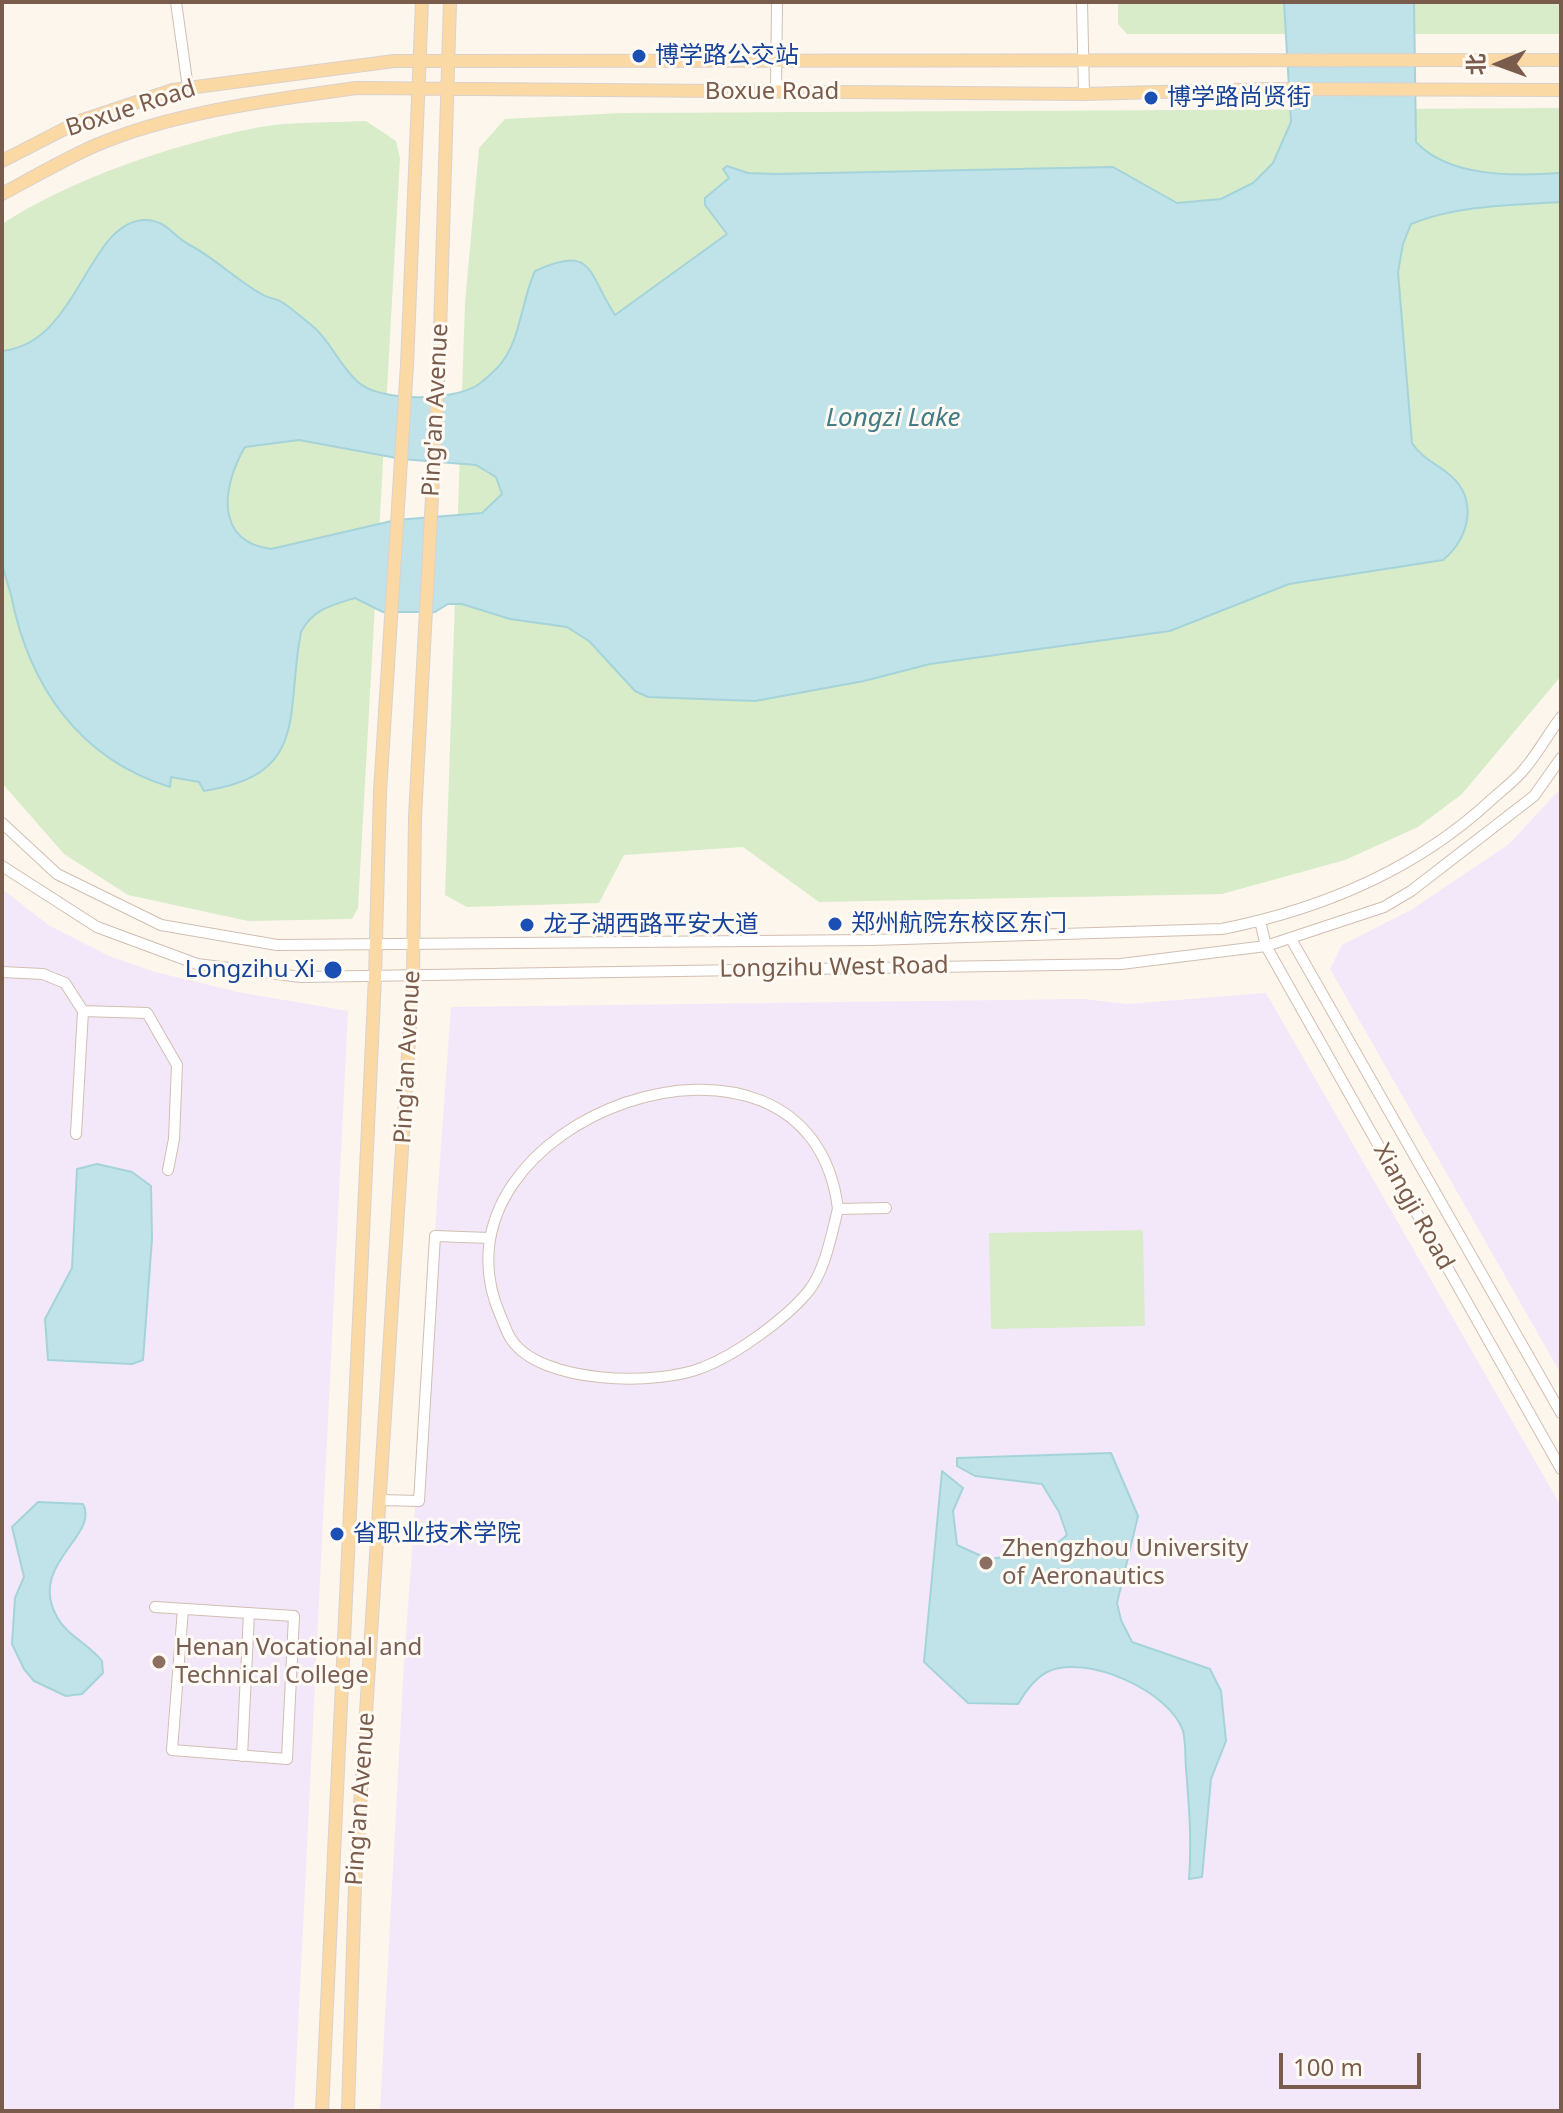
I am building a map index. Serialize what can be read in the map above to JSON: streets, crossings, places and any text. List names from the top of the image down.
{
  "streets": {
    "main road": ["Boxue Road", "Ping'an Avenue"],
    "street": ["Longzihu West Road", "Xiangji Road"]
  },
  "crossings": [
    ["Boxue Road", "Ping'an Avenue"],
    ["Ping'an Avenue", "Longzihu West Road"],
    ["Longzihu West Road", "Xiangji Road"]
  ],
  "water": ["Longzi Lake"],
  "places": [
    "博学路公交站",
    "博学路尚贤街",
    "郑州航院东校区东门",
    "龙子湖西路平安大道",
    "Longzihu Xi",
    "省职业技术学院",
    "Zhengzhou University of Aeronautics",
    "Henan Vocational and Technical College"
  ],
  "scale_bar": "100 m",
  "north": "left"
}
